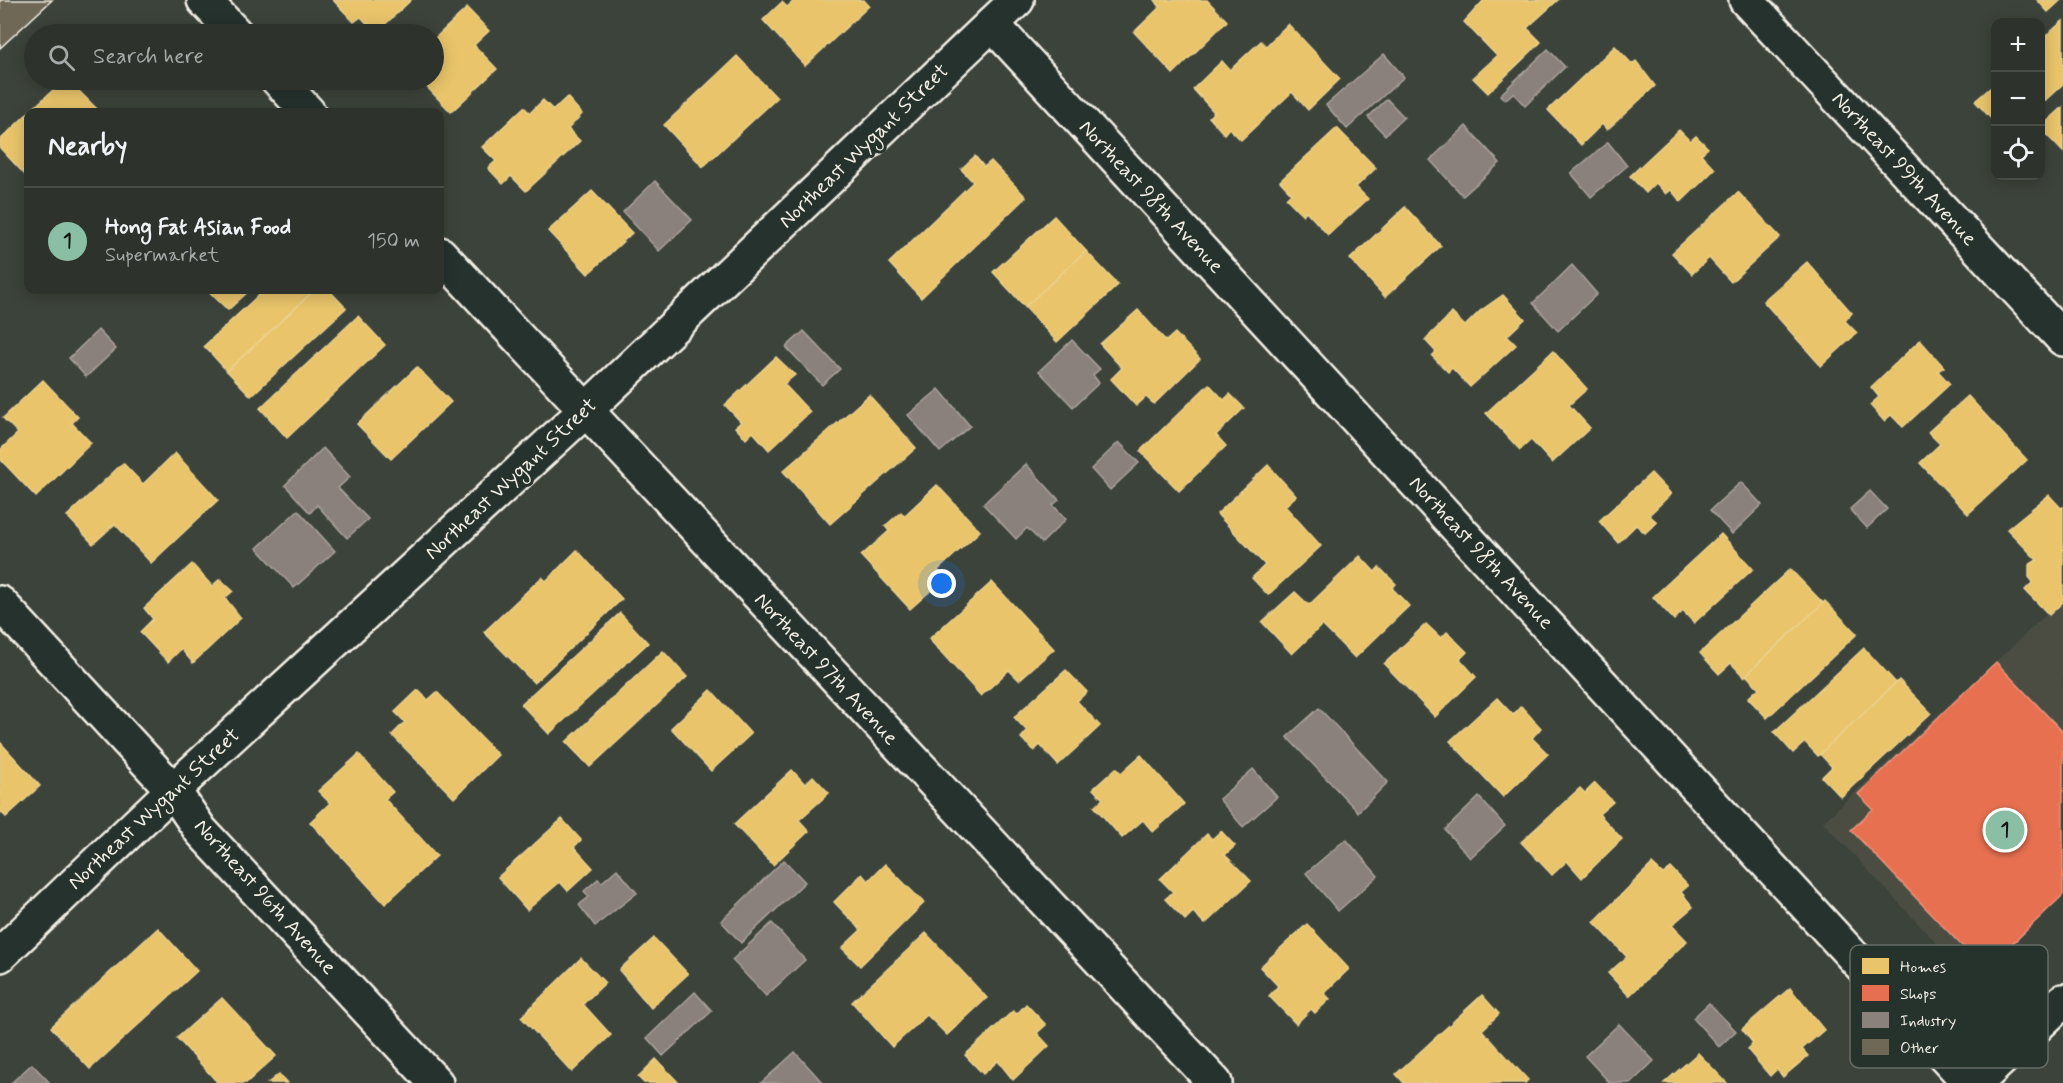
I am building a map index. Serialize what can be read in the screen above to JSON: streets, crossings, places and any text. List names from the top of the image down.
{
  "streets": {
    "street": [
      "Northeast Wygant Street",
      "Northeast 99th Avenue",
      "Northeast 98th Avenue",
      "Northeast 97th Avenue",
      "Northeast 96th Avenue"
    ]
  },
  "crossings": [
    ["Northeast Wygant Street", "Northeast 98th Avenue"],
    ["Northeast Wygant Street", "Northeast 97th Avenue"],
    ["Northeast Wygant Street", "Northeast 96th Avenue"]
  ],
  "legend": [
    "Homes",
    "Shops",
    "Industry",
    "Other"
  ],
  "page": {
    "map_buttons": ["+", "−"],
    "search": "Search here",
    "heading": "Nearby",
    "list": [
      {
        "mark": "1",
        "name": "Hong Fat Asian Food",
        "note": "Supermarket",
        "value": "150 m"
      }
    ],
    "pins": "1"
  }
}
